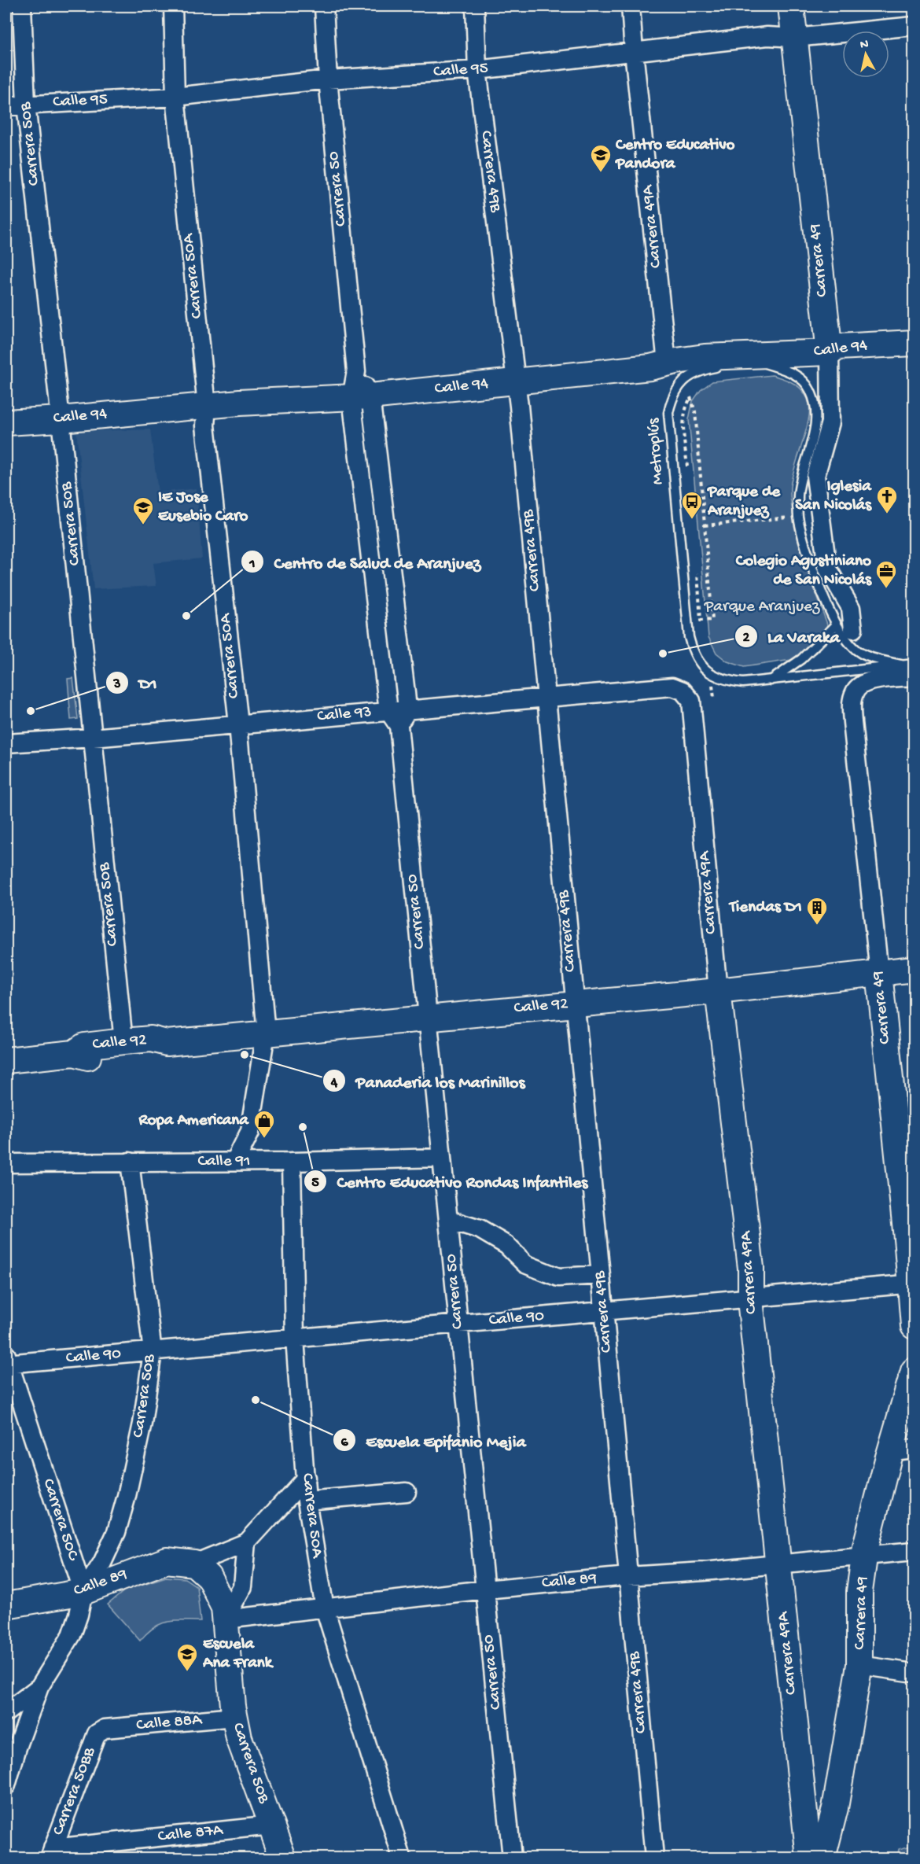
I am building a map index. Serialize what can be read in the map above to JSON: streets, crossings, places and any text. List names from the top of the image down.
{
  "streets": {
    "street": [
      "Calle 95",
      "Carrera 50B",
      "Carrera 49B",
      "Carrera 50",
      "Carrera 49A",
      "Carrera 49",
      "Carrera 50A",
      "Calle 94",
      "Calle 93",
      "Calle 92",
      "Calle 91",
      "Calle 90",
      "Carrera 50C",
      "Calle 89",
      "Calle 88A",
      "Carrera 50BB",
      "Calle 87A"
    ],
    "lane": ["Metroplús"]
  },
  "crossings": [
    ["Calle 95", "Carrera 50B"],
    ["Calle 95", "Carrera 49B"],
    ["Calle 95", "Carrera 50"],
    ["Calle 95", "Carrera 49A"],
    ["Calle 95", "Carrera 49"],
    ["Calle 95", "Carrera 50A"],
    ["Carrera 50B", "Calle 94"],
    ["Carrera 50B", "Calle 93"],
    ["Carrera 50B", "Calle 92"],
    ["Carrera 50B", "Calle 91"],
    ["Carrera 50B", "Calle 90"],
    ["Carrera 50B", "Carrera 50C"],
    ["Carrera 50B", "Calle 89"],
    ["Carrera 50B", "Calle 88A"],
    ["Carrera 50B", "Calle 87A"],
    ["Carrera 49B", "Carrera 49A"],
    ["Carrera 49B", "Calle 94"],
    ["Carrera 49B", "Calle 92"],
    ["Carrera 49B", "Calle 90"],
    ["Carrera 49B", "Calle 89"],
    ["Carrera 50", "Calle 94"],
    ["Carrera 50", "Calle 93"],
    ["Carrera 50", "Calle 92"],
    ["Carrera 50", "Calle 91"],
    ["Carrera 50", "Calle 90"],
    ["Carrera 50", "Calle 89"],
    ["Carrera 49A", "Calle 94"],
    ["Carrera 49A", "Calle 92"],
    ["Carrera 49A", "Calle 90"],
    ["Carrera 49A", "Calle 89"],
    ["Carrera 49", "Calle 94"],
    ["Carrera 49", "Metroplús"],
    ["Carrera 49", "Calle 92"],
    ["Carrera 49", "Calle 90"],
    ["Carrera 49", "Calle 89"],
    ["Carrera 50A", "Calle 94"],
    ["Carrera 50A", "Calle 93"],
    ["Carrera 50A", "Calle 92"],
    ["Carrera 50A", "Calle 91"],
    ["Carrera 50A", "Calle 90"],
    ["Carrera 50A", "Calle 89"],
    ["Calle 90", "Carrera 50C"],
    ["Carrera 50C", "Calle 89"],
    ["Calle 88A", "Carrera 50BB"],
    ["Carrera 50BB", "Calle 87A"]
  ],
  "parks": ["Parque Aranjuez"],
  "places": {
    "school or university": ["Centro Educativo Pandora", "IE Jose Eusebio Caro", "Escuela Ana Frank"],
    "church": ["Iglesia San Nicolás"],
    "bus stop": ["Parque de Aranjuez"],
    "office": ["Colegio Agustiniano de San Nicolás"],
    "other": [
      "Centro de Salud de Aranjuez",
      "La Varaka",
      "D1",
      "Panaderia los Marinillos",
      "Centro Educativo Rondas Infantiles",
      "Escuela Epifanio Mejia"
    ],
    "building": ["Tiendas D1"],
    "shop": ["Ropa Americana"]
  },
  "north": "top"
}
